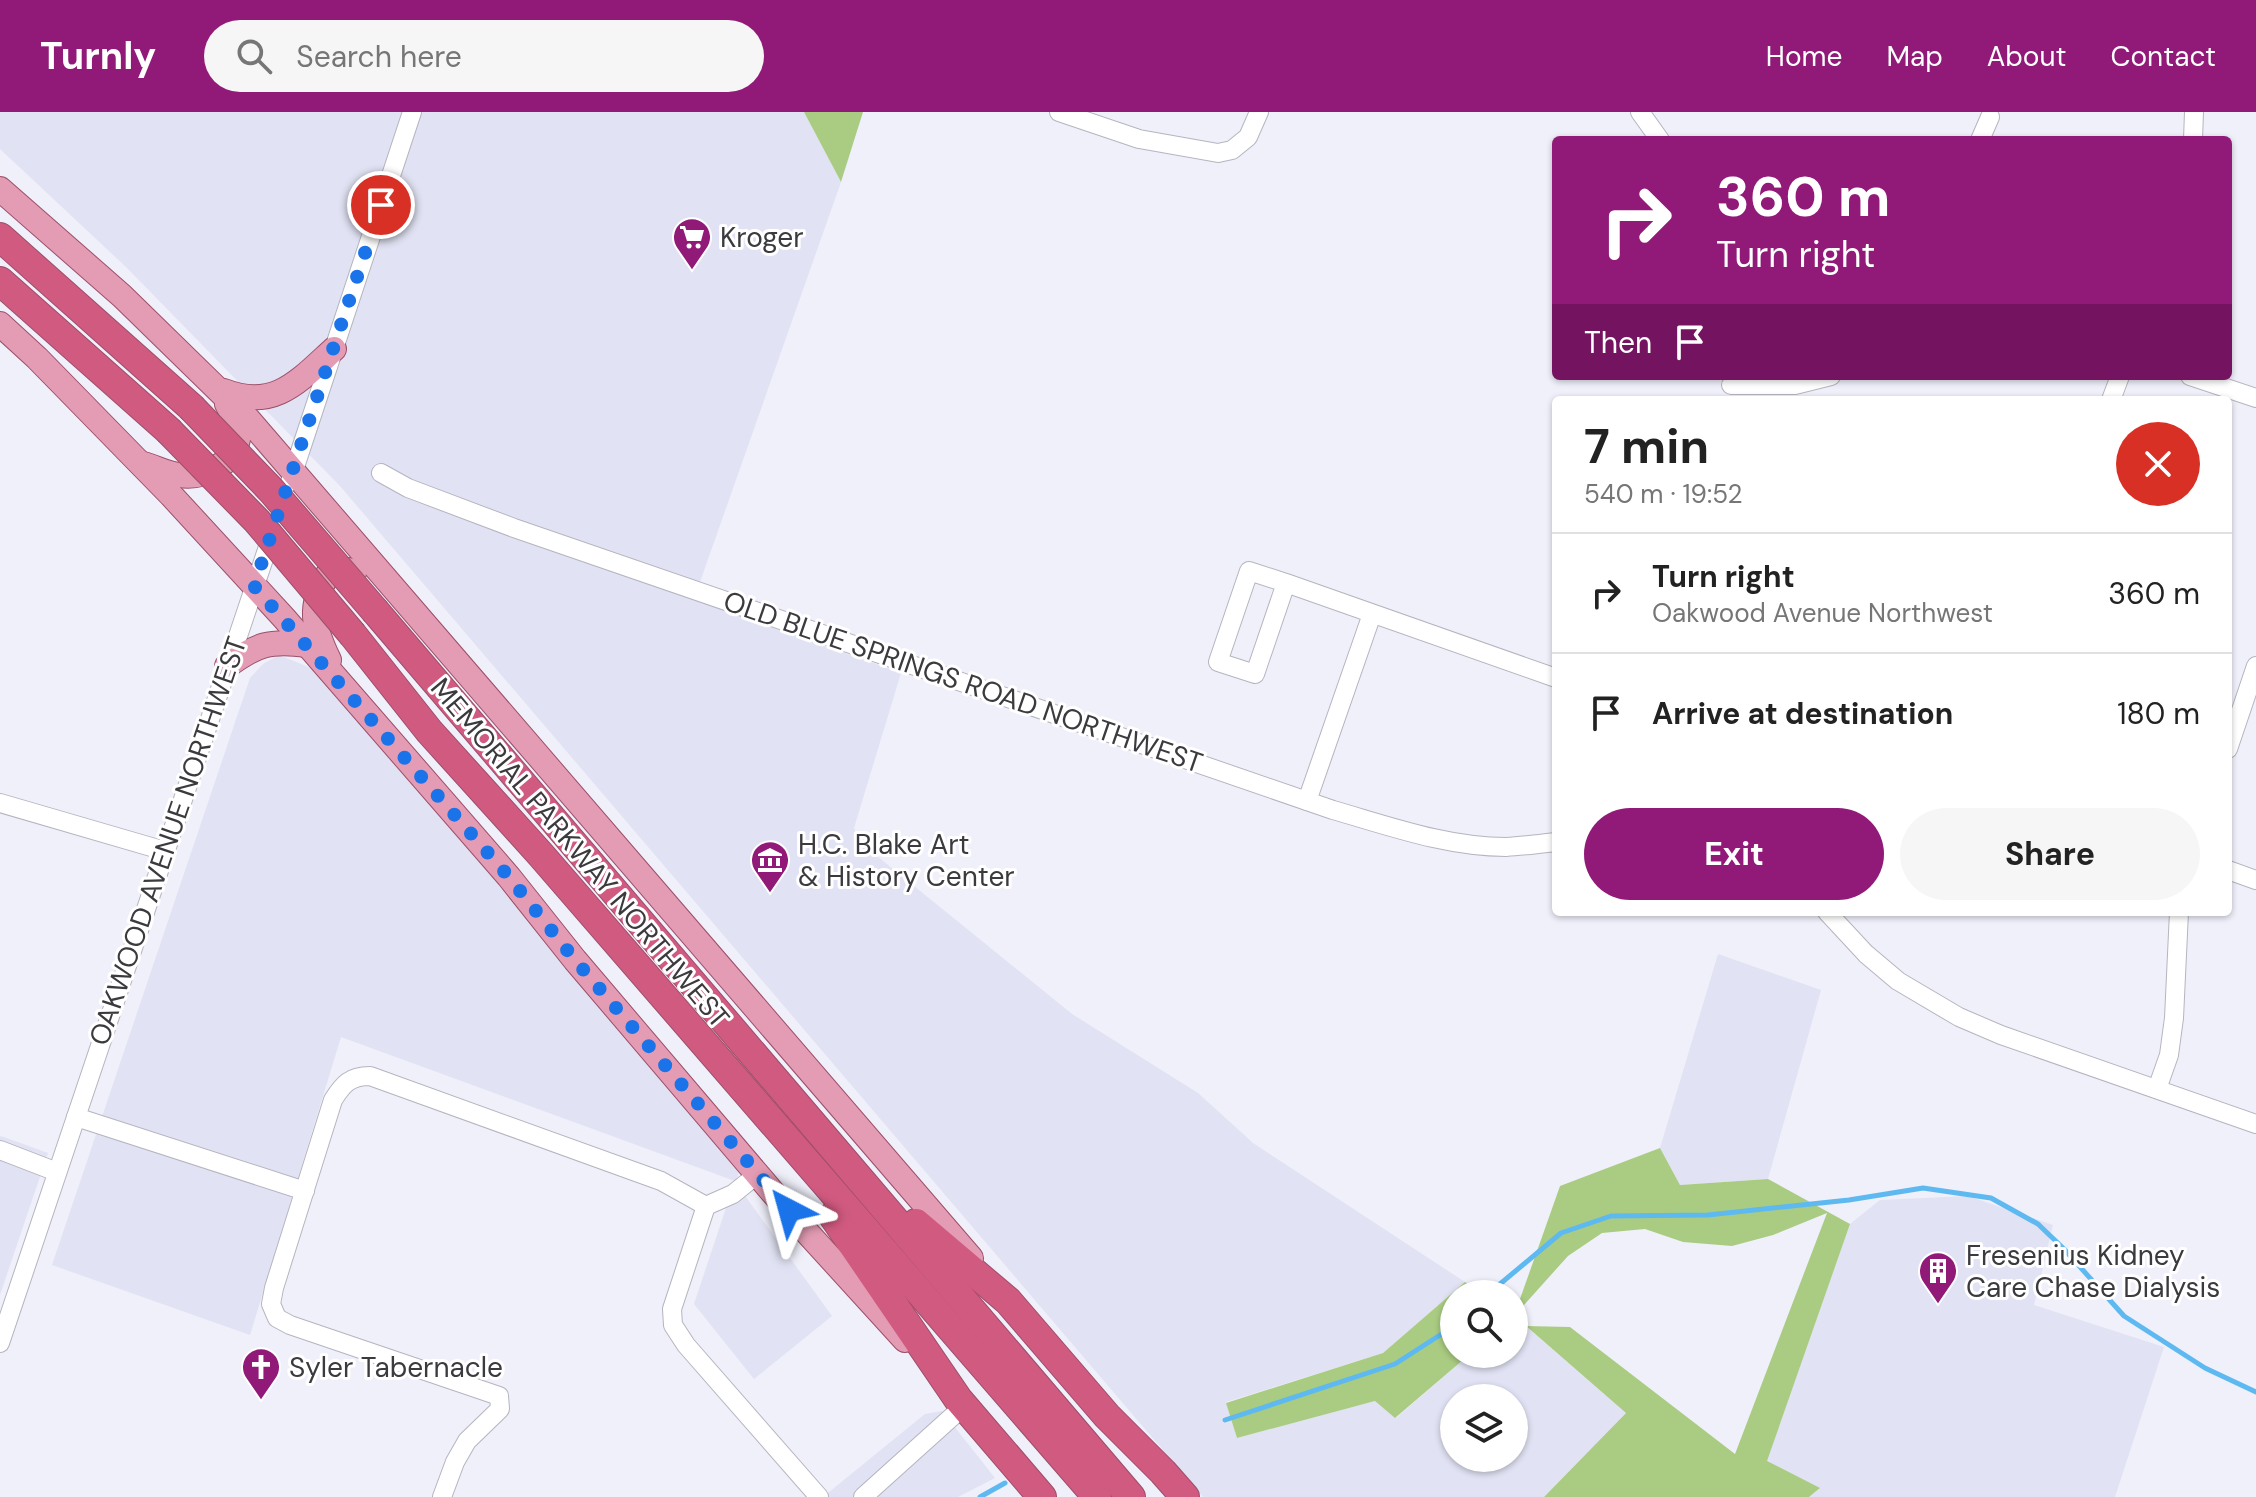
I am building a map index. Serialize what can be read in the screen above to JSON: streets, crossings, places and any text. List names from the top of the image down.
{
  "streets": {
    "highway": ["MEMORIAL PARKWAY NORTHWEST"],
    "street": ["OLD BLUE SPRINGS ROAD NORTHWEST", "OAKWOOD AVENUE NORTHWEST"]
  },
  "places": {
    "supermarket": ["Kroger"],
    "museum": ["H.C. Blake Art & History Center"],
    "building": ["Fresenius Kidney Care Chase Dialysis"],
    "church": ["Syler Tabernacle"]
  },
  "page": {
    "header": "Turnly",
    "search": "Search here",
    "nav": [
      "Home",
      "Map",
      "About",
      "Contact"
    ],
    "turn": ["360 m", "Turn right"],
    "then": "Then",
    "heading": ["7 min", "540 m · 19:52"],
    "list": [
      {
        "name": "Turn right",
        "note": "Oakwood Avenue Northwest",
        "value": "360 m"
      },
      {
        "name": "Arrive at destination",
        "value": "180 m"
      }
    ],
    "buttons": ["Exit", "Share"]
  }
}
